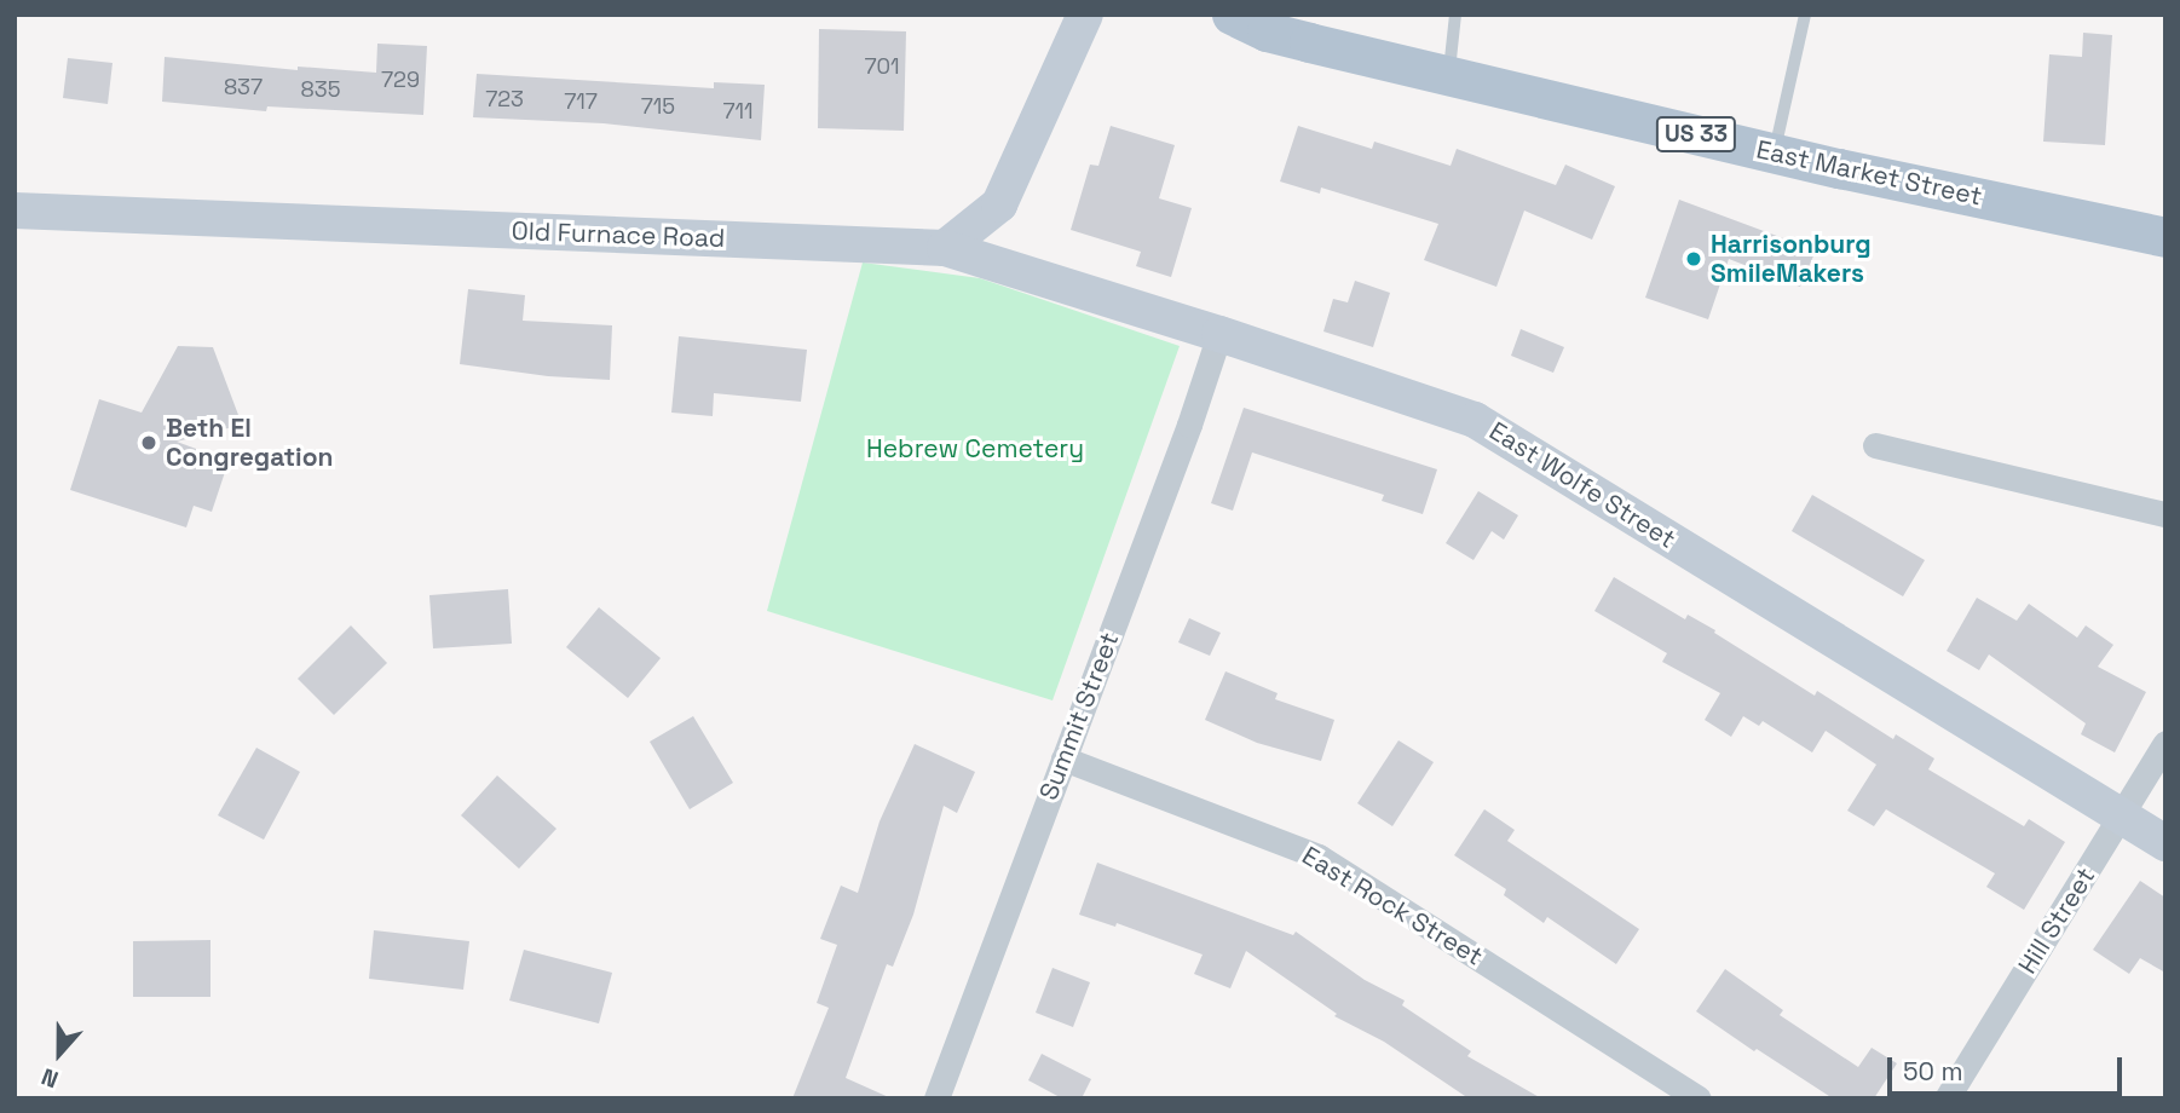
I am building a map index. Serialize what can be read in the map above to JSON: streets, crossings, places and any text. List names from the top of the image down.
{
  "streets": {
    "main road": ["US 33", "East Market Street"],
    "street": [
      "Old Furnace Road",
      "East Wolfe Street",
      "Summit Street",
      "East Rock Street",
      "Hill Street"
    ]
  },
  "crossings": [
    ["Old Furnace Road", "East Wolfe Street"],
    ["East Wolfe Street", "Summit Street"],
    ["East Wolfe Street", "Hill Street"],
    ["Summit Street", "East Rock Street"]
  ],
  "parks": ["Hebrew Cemetery"],
  "places": ["Harrisonburg SmileMakers", "Beth El Congregation"],
  "house_numbers": [
    "701",
    "729",
    "837",
    "835",
    "723",
    "717",
    "715",
    "711"
  ],
  "scale_bar": "50 m",
  "north": "bottom"
}
